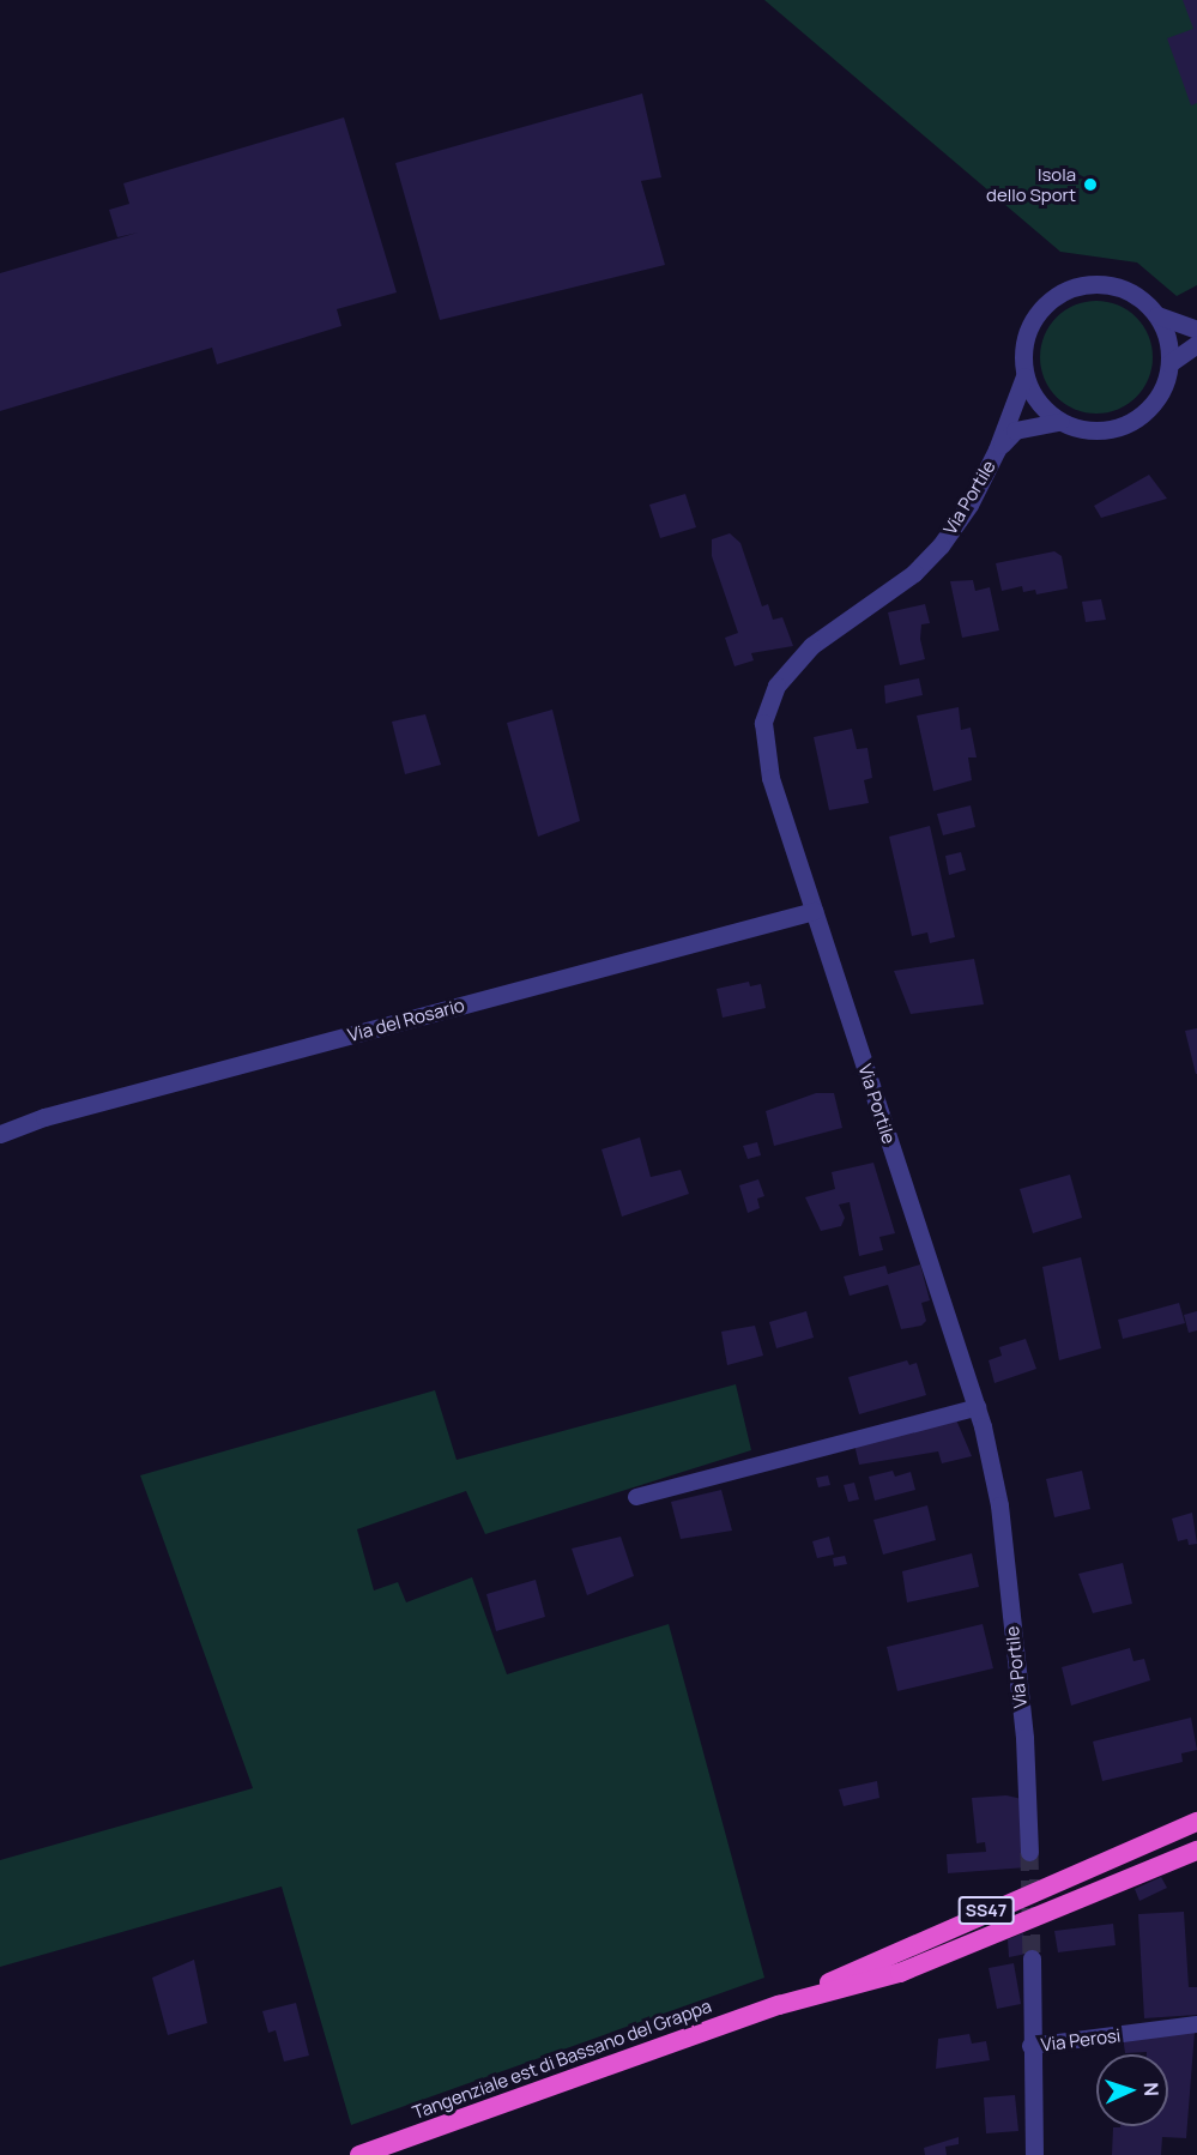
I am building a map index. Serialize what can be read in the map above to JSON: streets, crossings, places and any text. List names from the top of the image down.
{
  "streets": {
    "highway": ["SS47", "Tangenziale est di Bassano del Grappa"],
    "street": ["Via Portile", "Via del Rosario", "Via Perosi"]
  },
  "crossings": [
    ["Via Portile", "Via del Rosario"]
  ],
  "places": ["Isola dello Sport"],
  "north": "right"
}
